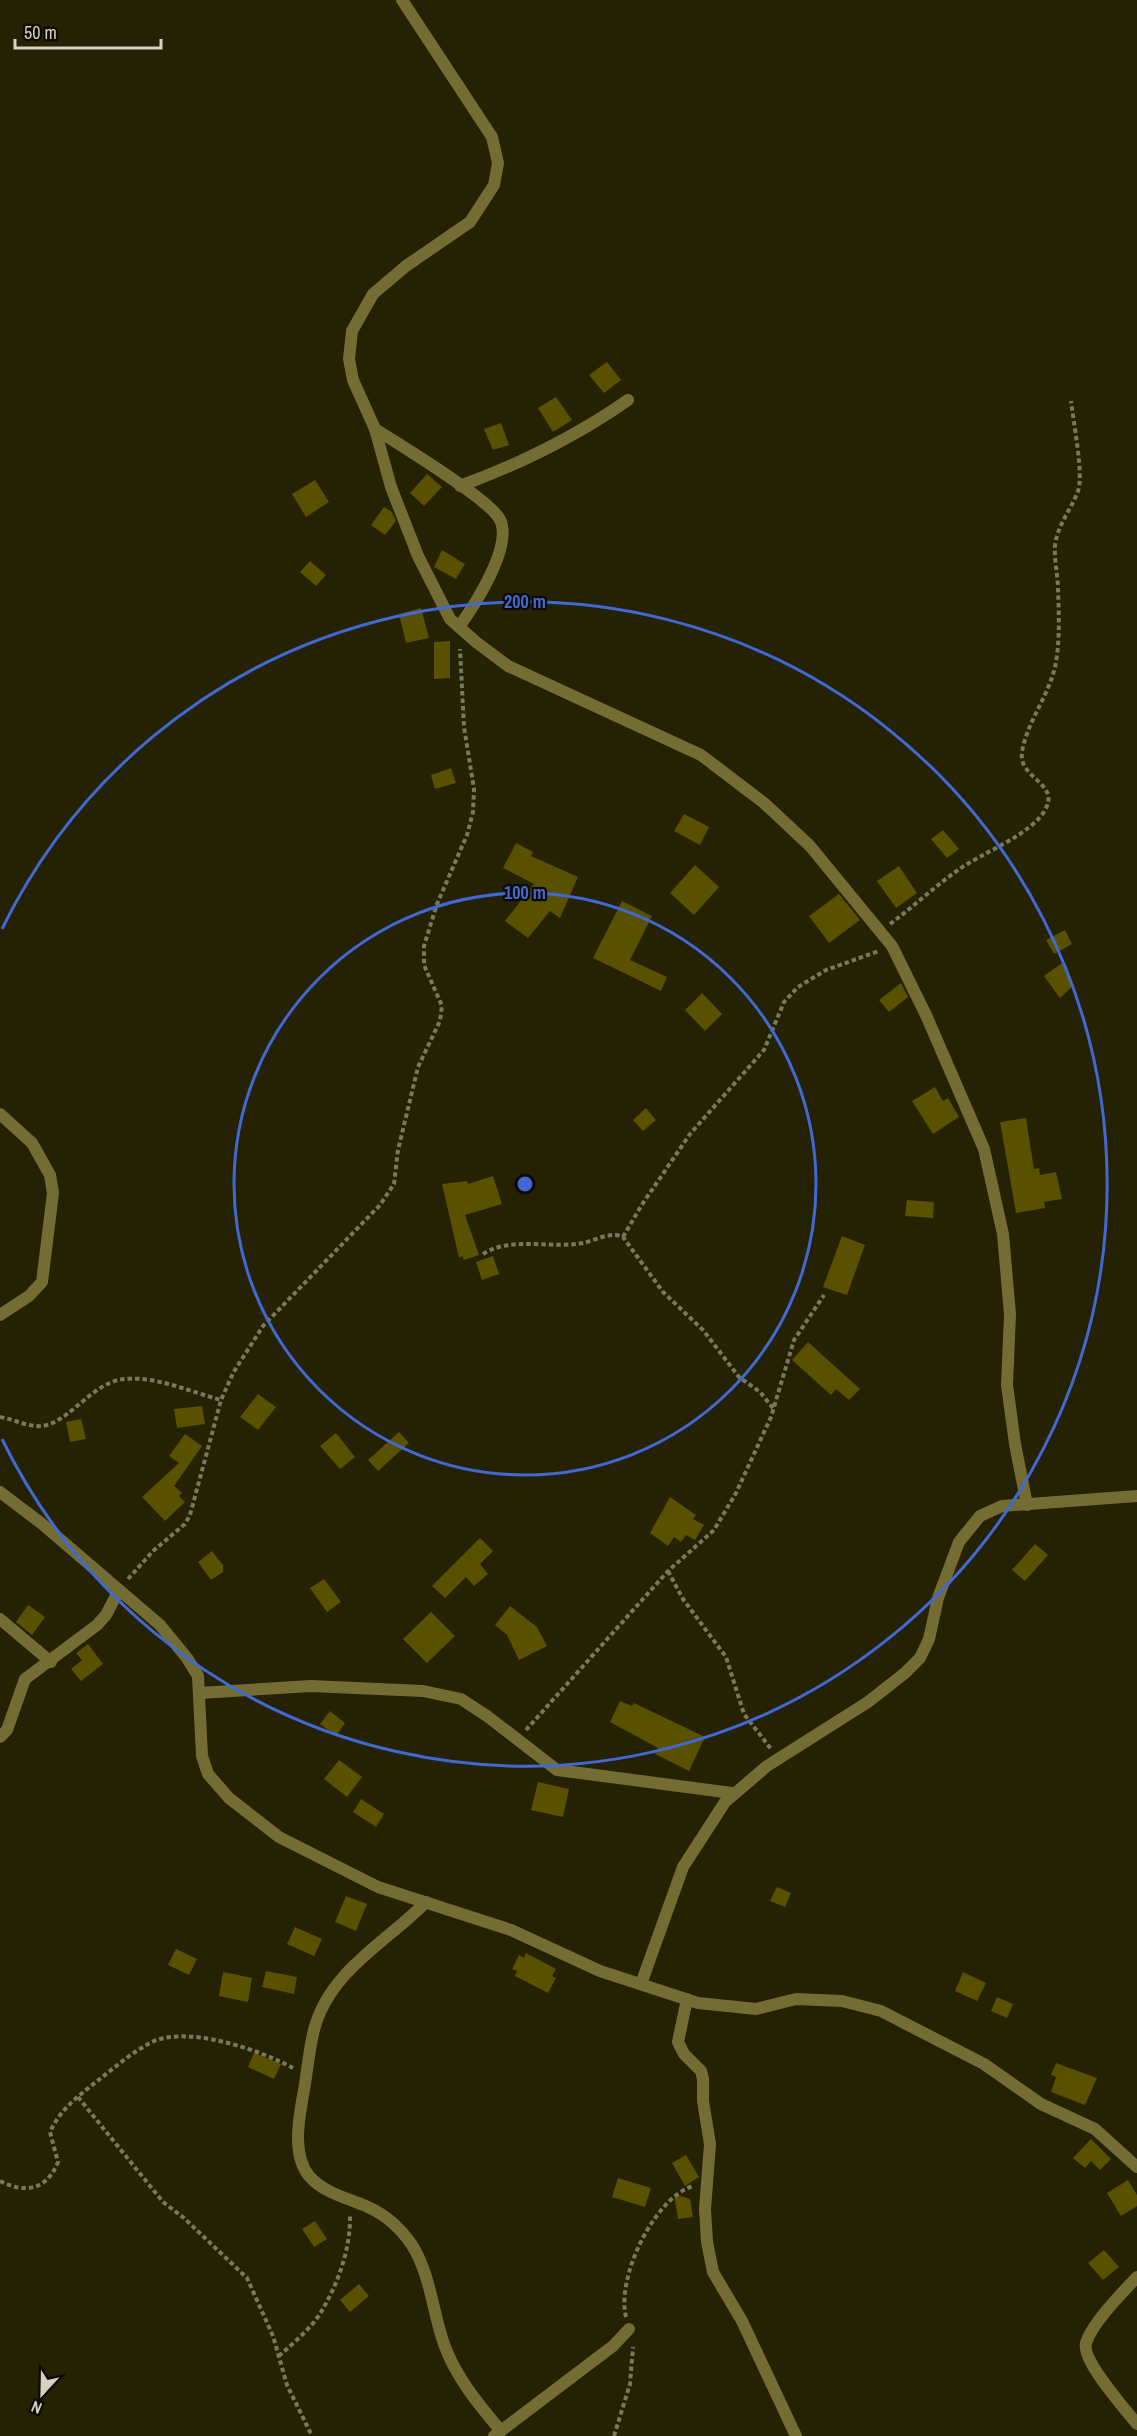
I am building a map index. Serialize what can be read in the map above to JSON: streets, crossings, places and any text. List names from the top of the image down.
{
  "scale_bar": "50 m",
  "north": "bottom",
  "rings": ["200 m", "100 m"]
}
